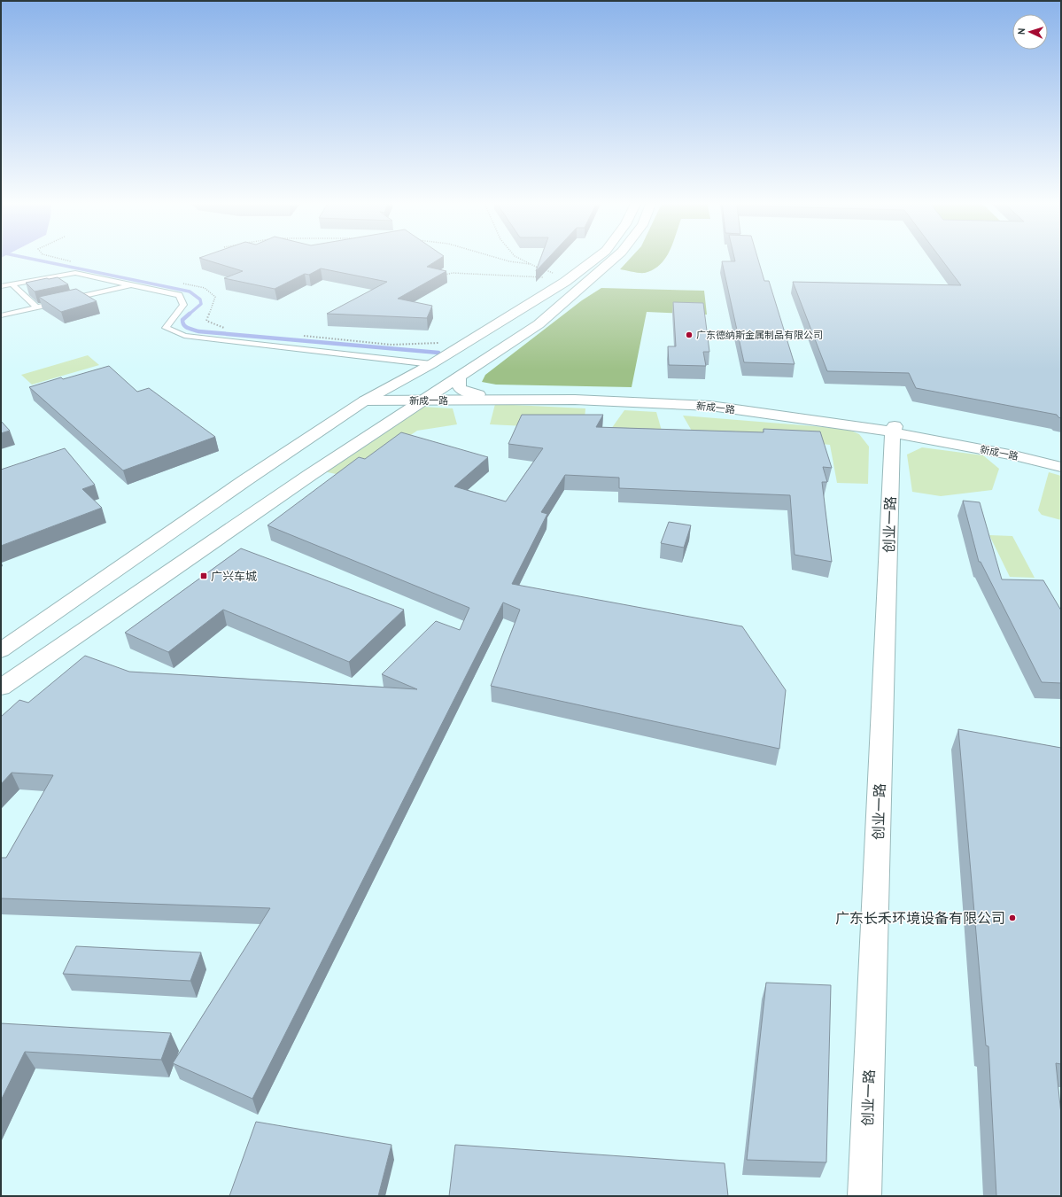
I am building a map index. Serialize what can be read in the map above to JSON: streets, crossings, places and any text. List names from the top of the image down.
{
  "streets": {
    "main road": ["新成一路", "创业一路"]
  },
  "crossings": [
    ["新成一路", "创业一路"]
  ],
  "places": {
    "other": ["广东德纳斯金属制品有限公司", "广东长禾环境设备有限公司"],
    "transit": ["广兴车城"]
  },
  "north": "left"
}
